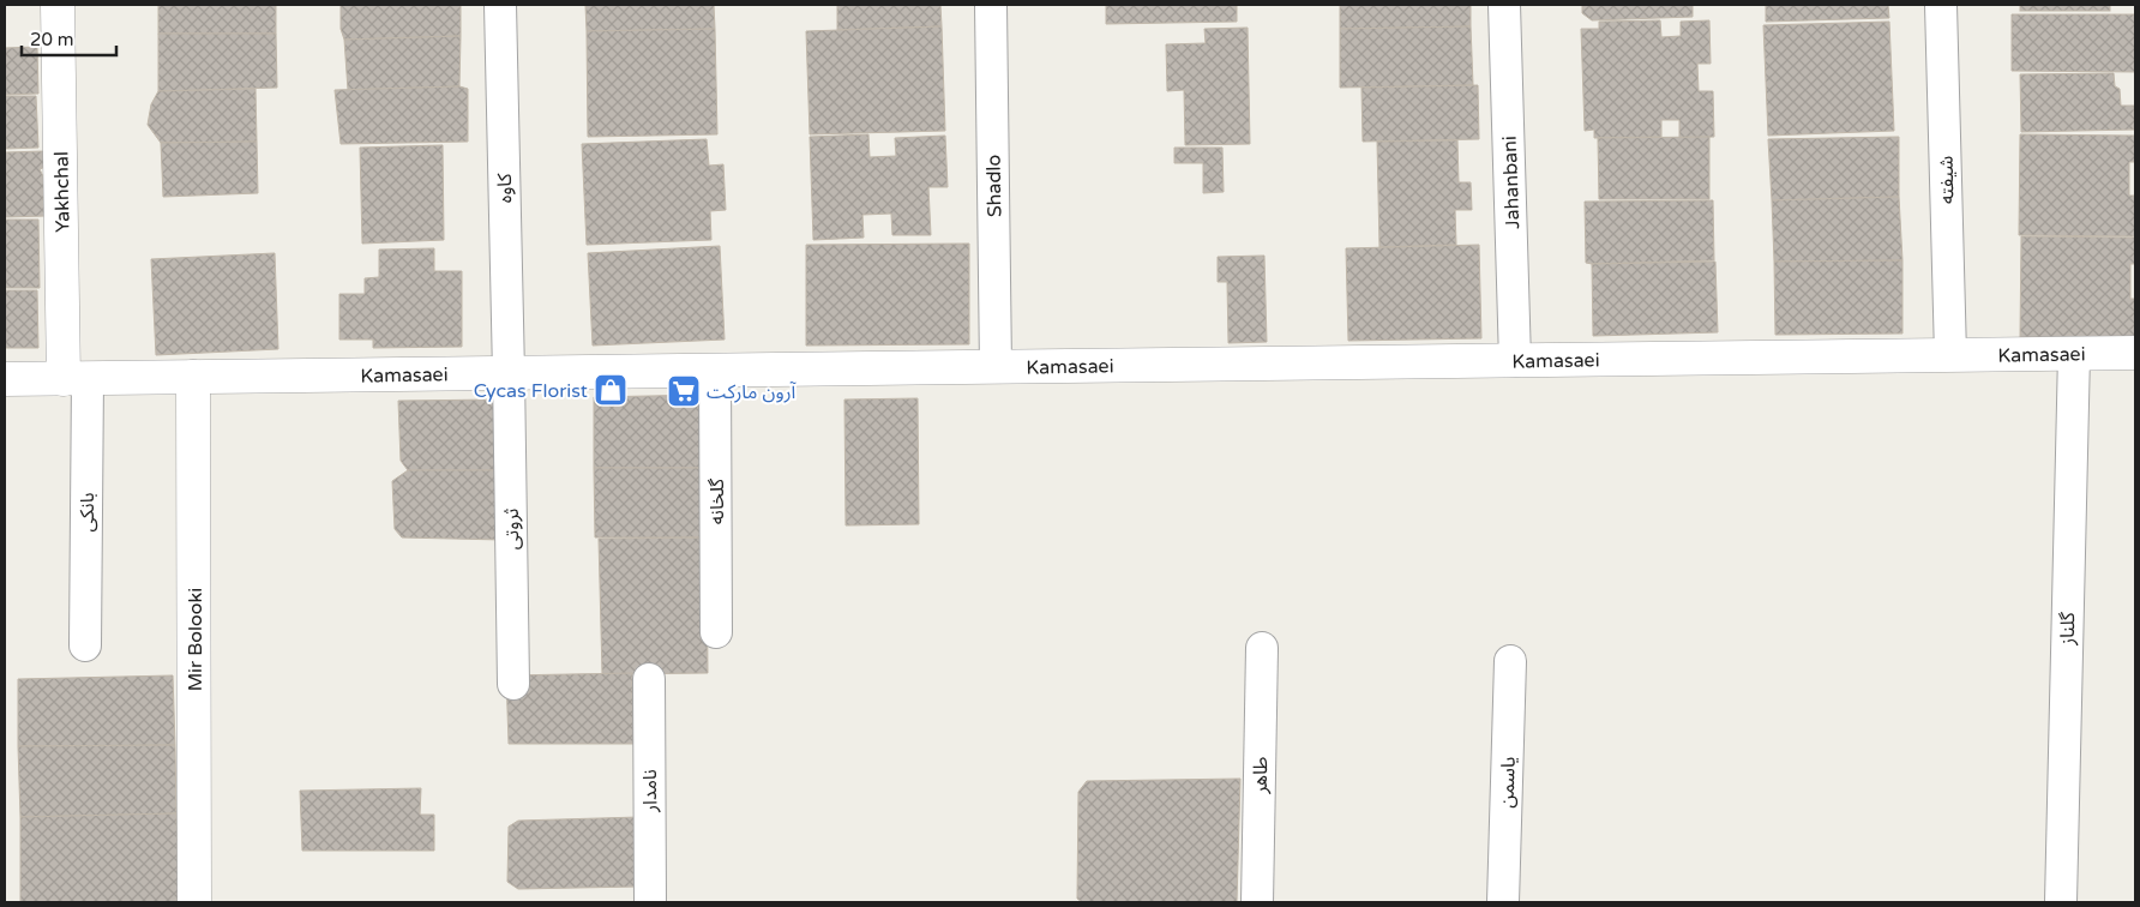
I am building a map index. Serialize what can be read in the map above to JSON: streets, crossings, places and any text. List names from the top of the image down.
{
  "streets": {
    "street": [
      "شیفته",
      "Jahanbani",
      "Shadlo",
      "کاوه",
      "Yakhchal",
      "Kamasaei",
      "گلخانه",
      "بانکی",
      "ثروتی",
      "گلناز",
      "Mir Bolooki",
      "طاهر",
      "یاسمن",
      "نامدار"
    ]
  },
  "crossings": [
    ["شیفته", "Kamasaei"],
    ["Jahanbani", "Kamasaei"],
    ["Shadlo", "Kamasaei"],
    ["کاوه", "Kamasaei"],
    ["کاوه", "ثروتی"],
    ["Yakhchal", "Kamasaei"],
    ["Yakhchal", "بانکی"],
    ["Kamasaei", "گلخانه"],
    ["Kamasaei", "بانکی"],
    ["Kamasaei", "ثروتی"],
    ["Kamasaei", "گلناز"],
    ["Kamasaei", "Mir Bolooki"]
  ],
  "places": {
    "shop": ["Cycas Florist"],
    "supermarket": ["آرون مارکت"]
  },
  "scale_bar": "20 m"
}
